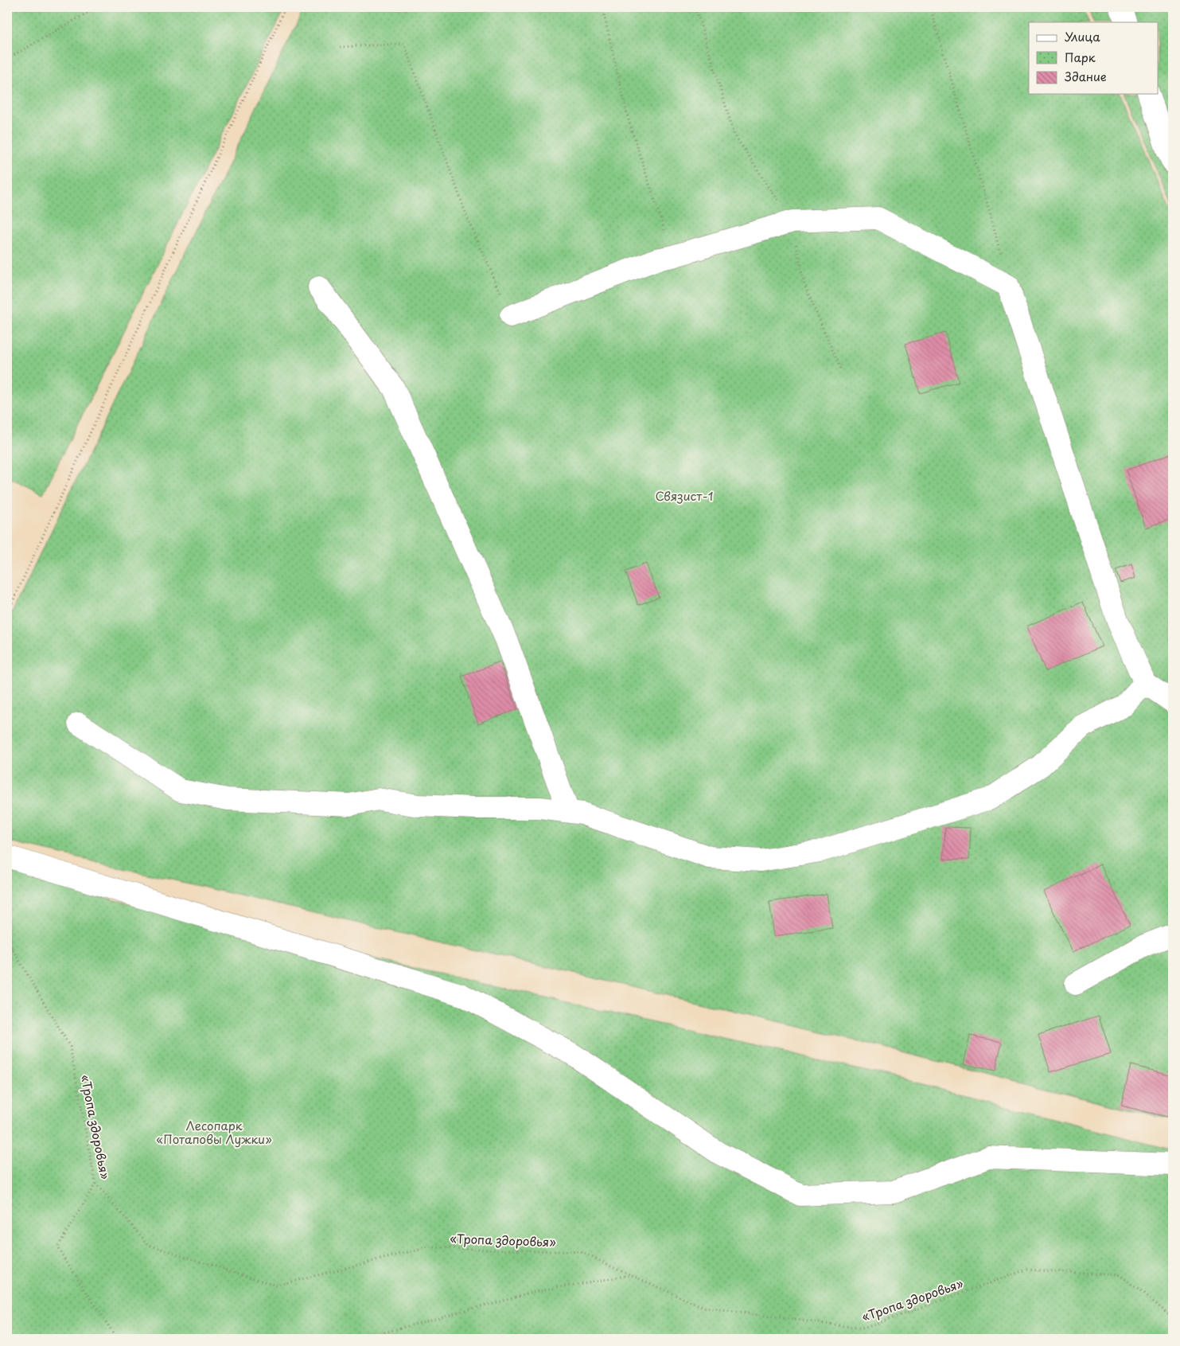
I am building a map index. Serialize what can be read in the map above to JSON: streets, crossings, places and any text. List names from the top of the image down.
{
  "streets": {
    "path": ["«Тропа здоровья»"]
  },
  "parks": ["Связист-1", "Лесопарк «Потаповы Лужки»"],
  "legend": ["Улица", "Парк", "Здание"]
}
